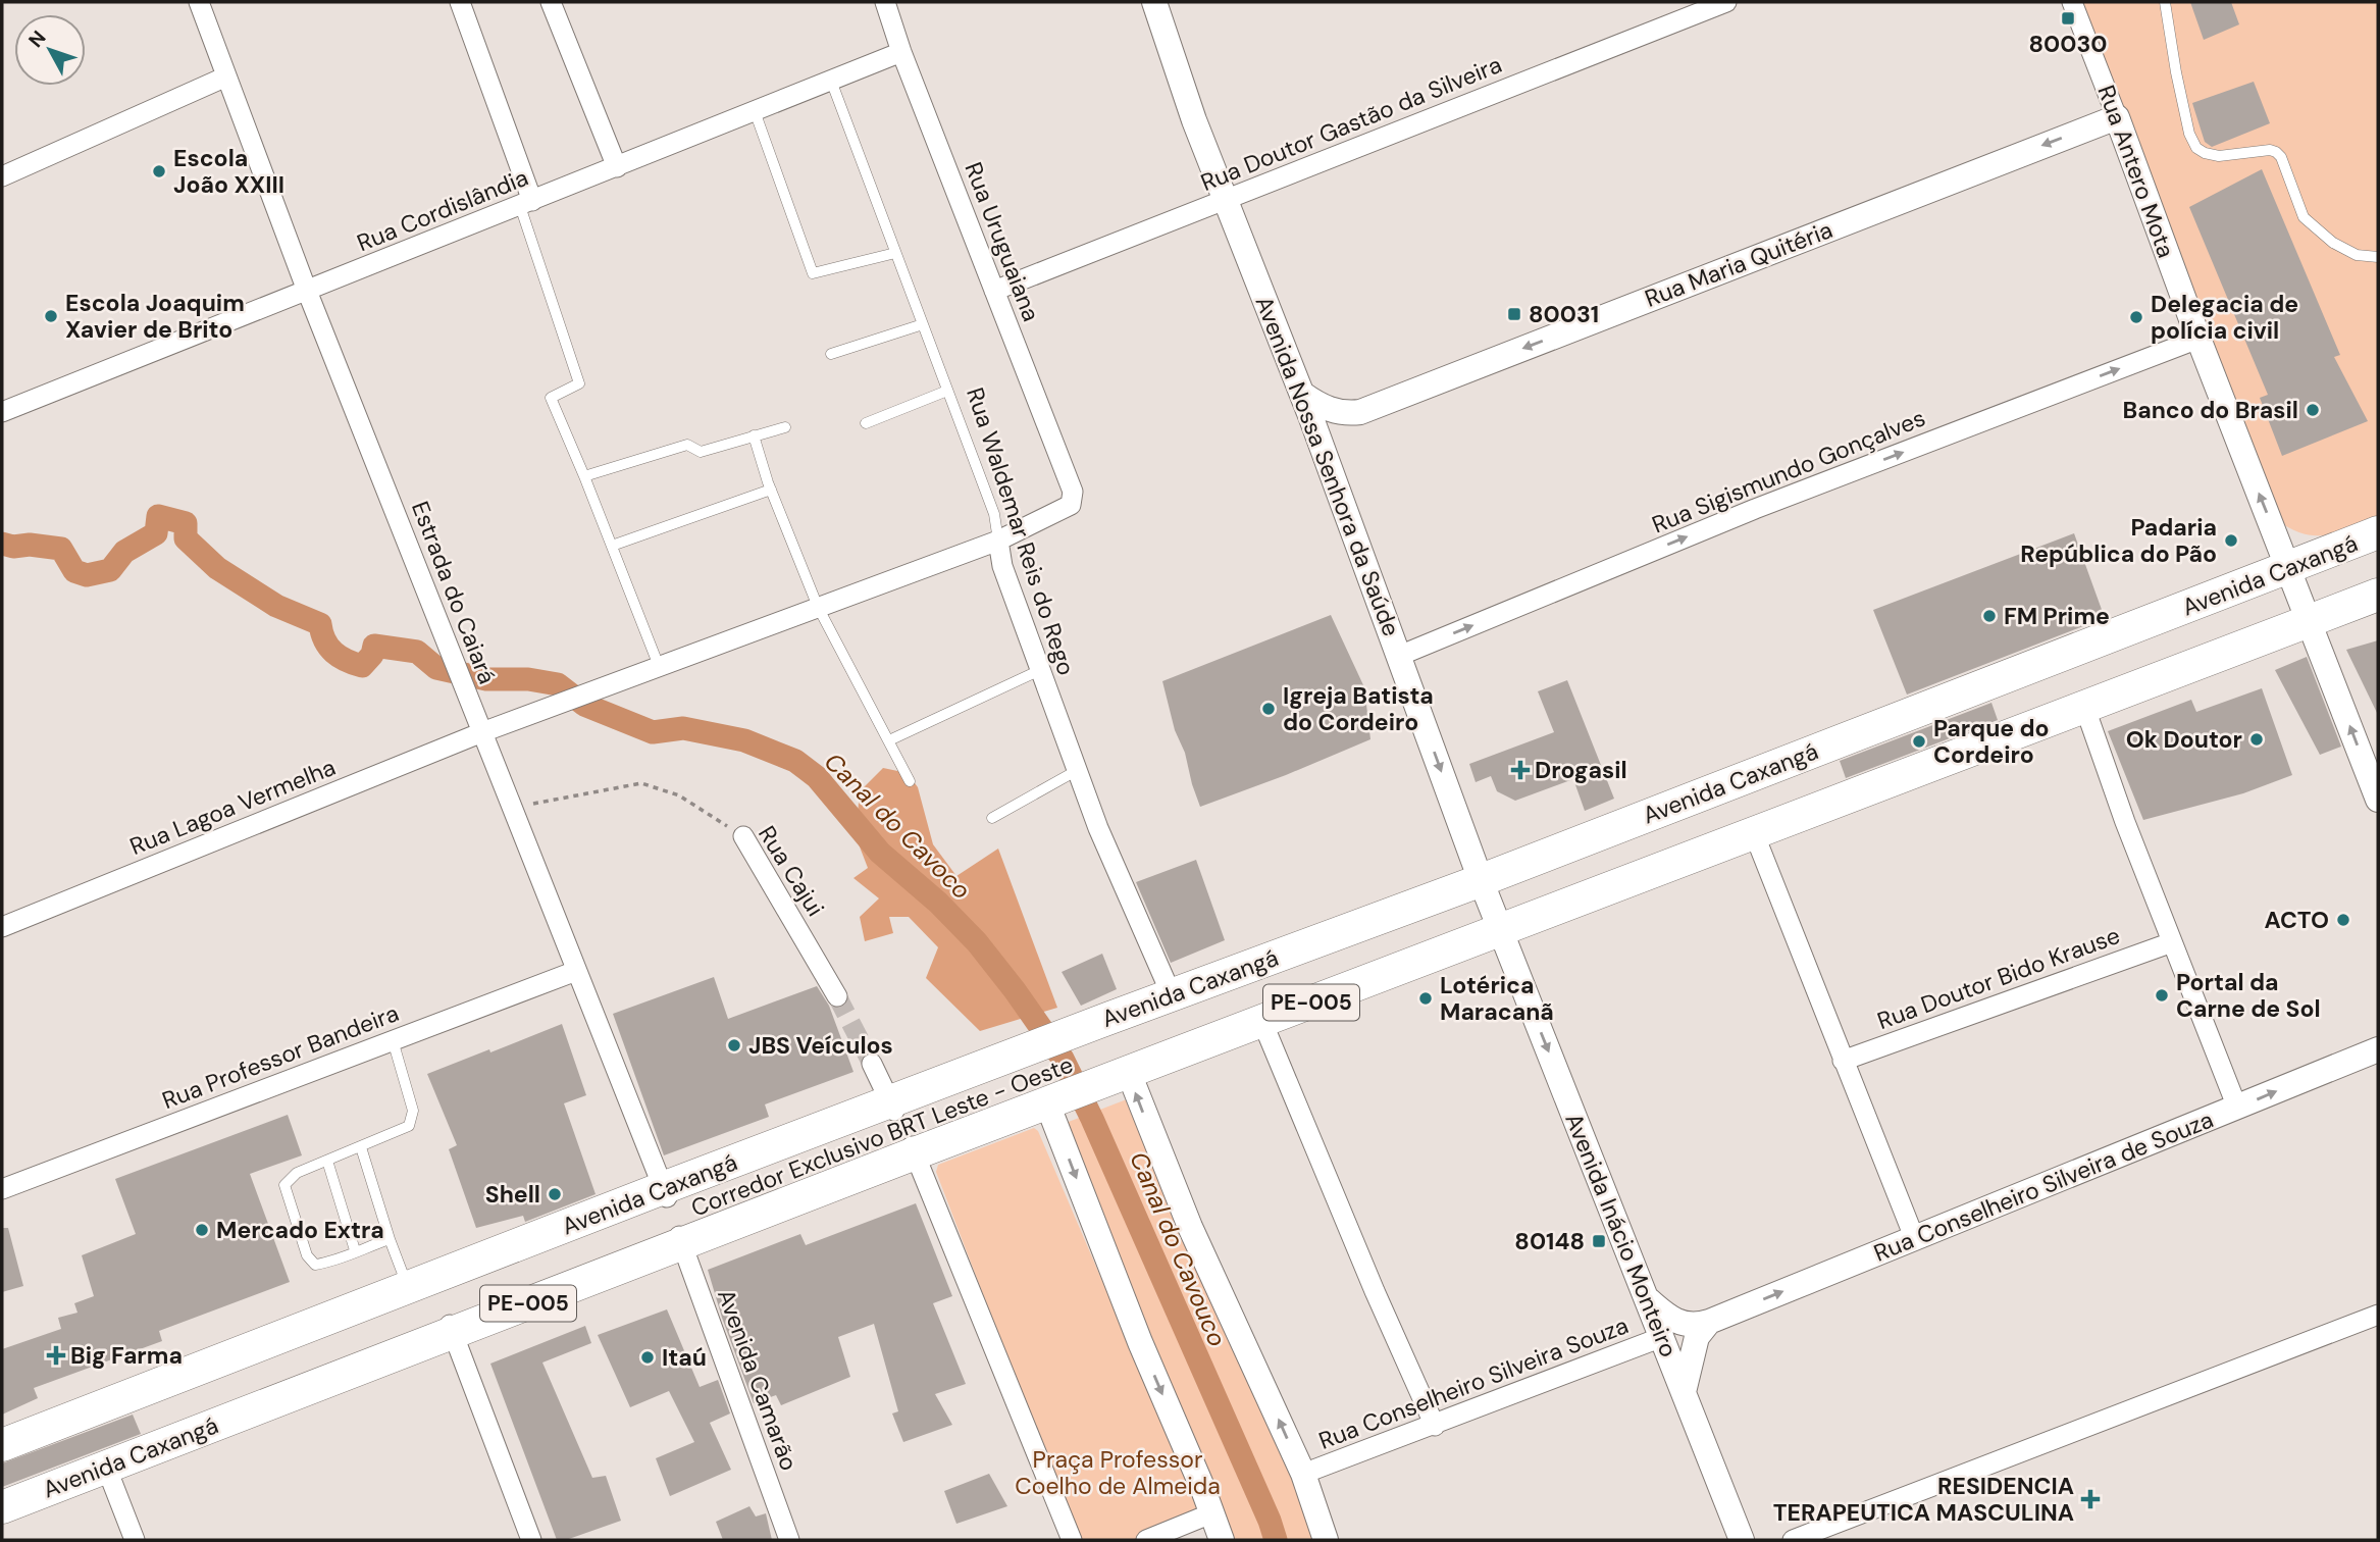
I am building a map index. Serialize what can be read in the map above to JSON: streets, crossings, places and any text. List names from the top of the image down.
{
  "streets": {
    "main road": ["Avenida Caxangá", "PE-005"],
    "street": [
      "Rua Doutor Gastão da Silveira",
      "Rua Antero Mota",
      "Rua Cordislândia",
      "Rua Uruguaiana",
      "Rua Maria Quitéria",
      "Avenida Nossa Senhora da Saúde",
      "Rua Sigismundo Gonçalves",
      "Rua Waldemar Reis do Rego",
      "Estrada do Caiará",
      "Rua Lagoa Vermelha",
      "Rua Cajui",
      "Rua Doutor Bido Krause",
      "Rua Professor Bandeira",
      "Rua Conselheiro Silveira de Souza",
      "Avenida Inácio Monteiro",
      "Avenida Camarão",
      "Rua Conselheiro Silveira Souza"
    ],
    "lane": ["Corredor Exclusivo BRT Leste - Oeste"]
  },
  "crossings": [
    ["Rua Doutor Gastão da Silveira", "Rua Uruguaiana"],
    ["Rua Doutor Gastão da Silveira", "Avenida Nossa Senhora da Saúde"],
    ["Rua Antero Mota", "Rua Maria Quitéria"],
    ["Rua Antero Mota", "Rua Sigismundo Gonçalves"],
    ["Rua Antero Mota", "Avenida Caxangá"],
    ["Rua Cordislândia", "Rua Uruguaiana"],
    ["Rua Cordislândia", "Rua Waldemar Reis do Rego"],
    ["Rua Cordislândia", "Estrada do Caiará"],
    ["Rua Uruguaiana", "Rua Waldemar Reis do Rego"],
    ["Rua Maria Quitéria", "Avenida Nossa Senhora da Saúde"],
    ["Avenida Nossa Senhora da Saúde", "Rua Sigismundo Gonçalves"],
    ["Avenida Nossa Senhora da Saúde", "Avenida Caxangá"],
    ["Avenida Nossa Senhora da Saúde", "Avenida Inácio Monteiro"],
    ["Rua Waldemar Reis do Rego", "Avenida Caxangá"],
    ["Avenida Caxangá", "Estrada do Caiará"],
    ["Avenida Caxangá", "Corredor Exclusivo BRT Leste - Oeste"],
    ["Avenida Caxangá", "Avenida Inácio Monteiro"],
    ["Avenida Caxangá", "Avenida Camarão"],
    ["Estrada do Caiará", "Rua Lagoa Vermelha"],
    ["Estrada do Caiará", "Rua Cajui"],
    ["Estrada do Caiará", "Rua Professor Bandeira"],
    ["Rua Conselheiro Silveira de Souza", "Avenida Inácio Monteiro"],
    ["Avenida Inácio Monteiro", "Rua Conselheiro Silveira Souza"]
  ],
  "one_way": [
    "Rua Antero Mota",
    "Rua Maria Quitéria",
    "Rua Sigismundo Gonçalves",
    "Rua Conselheiro Silveira de Souza",
    "Avenida Inácio Monteiro"
  ],
  "water": ["Canal do Cavoco", "Canal do Cavouco"],
  "parks": ["Praça Professor Coelho de Almeida"],
  "places": {
    "transit": ["80030", "80031", "80148"],
    "other": [
      "Escola João XXIII",
      "Escola Joaquim Xavier de Brito",
      "Delegacia de polícia civil",
      "Banco do Brasil",
      "Padaria República do Pão",
      "FM Prime",
      "Igreja Batista do Cordeiro",
      "Ok Doutor",
      "Parque do Cordeiro",
      "ACTO",
      "Portal da Carne de Sol",
      "Lotérica Maracanã",
      "JBS Veículos",
      "Shell",
      "Mercado Extra",
      "Itaú"
    ],
    "health": ["Drogasil", "Big Farma", "RESIDENCIA TERAPEUTICA MASCULINA"]
  },
  "north": "top left"
}
